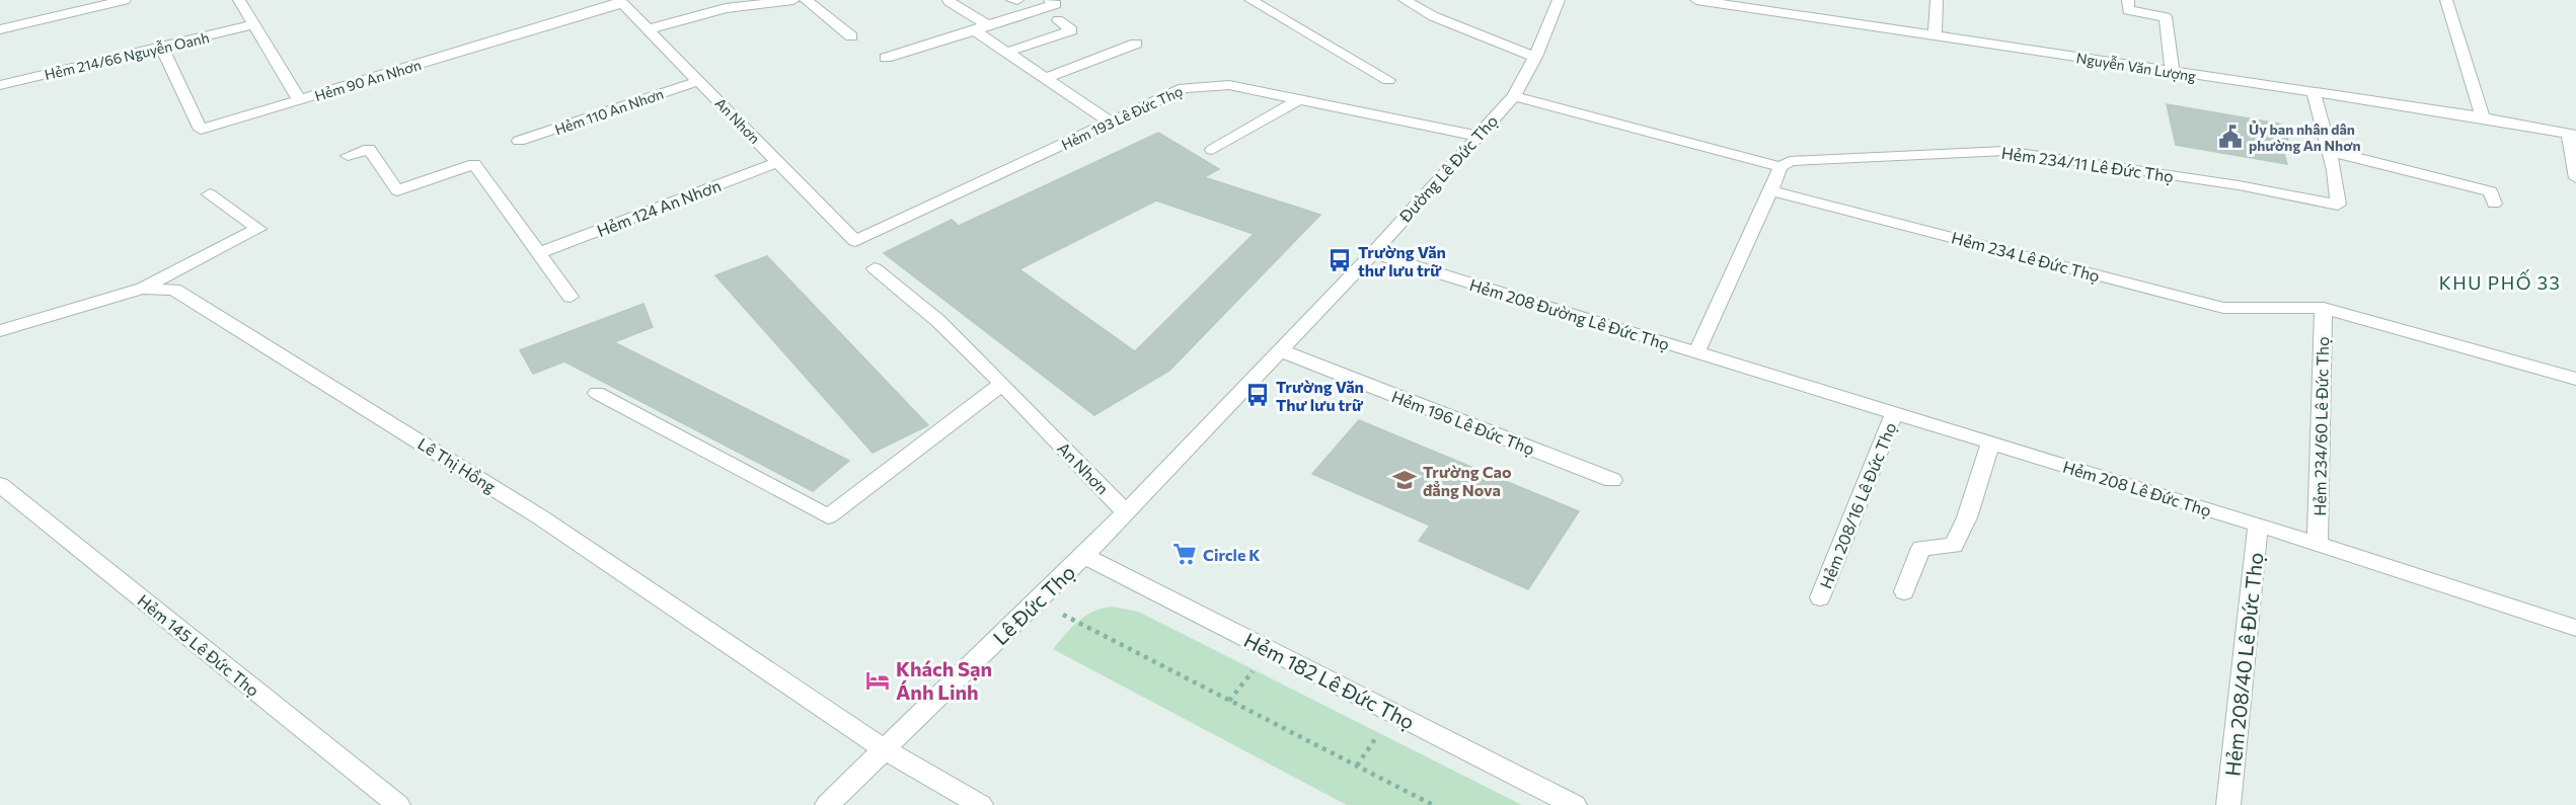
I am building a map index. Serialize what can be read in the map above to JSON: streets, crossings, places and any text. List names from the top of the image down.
{
  "streets": {
    "street": [
      "Hẻm 214/66 Nguyễn Oanh",
      "Nguyễn Văn Lượng",
      "Hẻm 90 An Nhơn",
      "Hẻm 110 An Nhơn",
      "Hẻm 193 Lê Đức Thọ",
      "An Nhơn",
      "Hẻm 234/11 Lê Đức Thọ",
      "Đường Lê Đức Thọ",
      "Hẻm 124 An Nhơn",
      "Hẻm 234 Lê Đức Thọ",
      "Hẻm 208 Đường Lê Đức Thọ",
      "Hẻm 196 Lê Đức Thọ",
      "Hẻm 234/60 Lê Đức Thọ",
      "Lê Thị Hồng",
      "Hẻm 208 Lê Đức Thọ",
      "Hẻm 208/16 Lê Đức Thọ",
      "Lê Đức Thọ",
      "Hẻm 145 Lê Đức Thọ",
      "Hẻm 208/40 Lê Đức Thọ",
      "Hẻm 182 Lê Đức Thọ"
    ]
  },
  "crossings": [
    ["Hẻm 214/66 Nguyễn Oanh", "Hẻm 90 An Nhơn"],
    ["Nguyễn Văn Lượng", "Hẻm 234/11 Lê Đức Thọ"],
    ["Hẻm 90 An Nhơn", "An Nhơn"],
    ["Hẻm 110 An Nhơn", "An Nhơn"],
    ["Hẻm 193 Lê Đức Thọ", "An Nhơn"],
    ["Hẻm 193 Lê Đức Thọ", "Đường Lê Đức Thọ"],
    ["An Nhơn", "Đường Lê Đức Thọ"],
    ["An Nhơn", "Hẻm 124 An Nhơn"],
    ["Đường Lê Đức Thọ", "Hẻm 208 Đường Lê Đức Thọ"],
    ["Đường Lê Đức Thọ", "Hẻm 196 Lê Đức Thọ"],
    ["Đường Lê Đức Thọ", "Lê Đức Thọ"],
    ["Đường Lê Đức Thọ", "Hẻm 182 Lê Đức Thọ"],
    ["Hẻm 234 Lê Đức Thọ", "Hẻm 234/60 Lê Đức Thọ"],
    ["Hẻm 208 Đường Lê Đức Thọ", "Hẻm 208 Lê Đức Thọ"],
    ["Hẻm 234/60 Lê Đức Thọ", "Hẻm 208 Lê Đức Thọ"],
    ["Lê Thị Hồng", "Lê Đức Thọ"],
    ["Hẻm 208 Lê Đức Thọ", "Hẻm 208/16 Lê Đức Thọ"],
    ["Hẻm 208 Lê Đức Thọ", "Hẻm 208/40 Lê Đức Thọ"],
    ["Lê Đức Thọ", "Hẻm 182 Lê Đức Thọ"]
  ],
  "districts": ["KHU PHỐ 33"],
  "places": {
    "public building": ["Ủy ban nhân dân phường An Nhơn"],
    "bus stop": ["Trường Văn thư lưu trữ", "Trường Văn Thư lưu trữ"],
    "school or university": ["Trường Cao đẳng Nova"],
    "supermarket": ["Circle K"],
    "hotel": ["Khách Sạn Ánh Linh"]
  }
}
